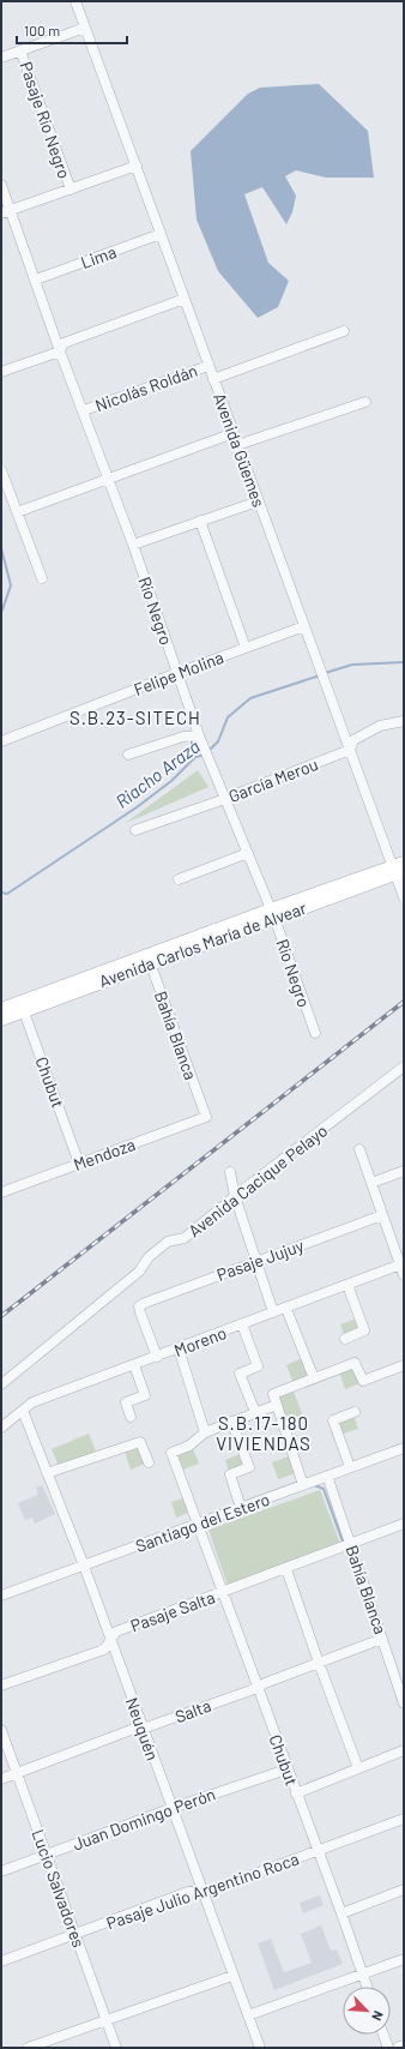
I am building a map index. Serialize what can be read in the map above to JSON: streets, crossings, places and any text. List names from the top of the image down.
{
  "streets": {
    "main road": ["Avenida Carlos María de Alvear"],
    "street": [
      "Pasaje Río Negro",
      "Lima",
      "Nicolás Roldán",
      "Avenida Güemes",
      "Río Negro",
      "Felipe Molina",
      "García Merou",
      "Bahía Blanca",
      "Chubut",
      "Mendoza",
      "Avenida Cacique Pelayo",
      "Pasaje Jujuy",
      "Moreno",
      "Santiago del Estero",
      "Pasaje Salta",
      "Salta",
      "Neuquén",
      "Juan Domingo Perón",
      "Lucio Salvadores",
      "Pasaje Julio Argentino Roca"
    ]
  },
  "crossings": [
    ["Lima", "Avenida Güemes"],
    ["Lima", "Río Negro"],
    ["Nicolás Roldán", "Avenida Güemes"],
    ["Nicolás Roldán", "Río Negro"],
    ["Avenida Güemes", "Felipe Molina"],
    ["Avenida Güemes", "García Merou"],
    ["Avenida Güemes", "Avenida Carlos María de Alvear"],
    ["Río Negro", "Felipe Molina"],
    ["Río Negro", "García Merou"],
    ["Río Negro", "Avenida Carlos María de Alvear"],
    ["Avenida Carlos María de Alvear", "Bahía Blanca"],
    ["Avenida Carlos María de Alvear", "Chubut"],
    ["Bahía Blanca", "Mendoza"],
    ["Bahía Blanca", "Santiago del Estero"],
    ["Bahía Blanca", "Pasaje Salta"],
    ["Bahía Blanca", "Salta"],
    ["Chubut", "Mendoza"],
    ["Chubut", "Santiago del Estero"],
    ["Chubut", "Pasaje Salta"],
    ["Chubut", "Salta"],
    ["Chubut", "Juan Domingo Perón"],
    ["Chubut", "Pasaje Julio Argentino Roca"],
    ["Pasaje Jujuy", "Moreno"],
    ["Moreno", "Neuquén"],
    ["Santiago del Estero", "Neuquén"],
    ["Pasaje Salta", "Neuquén"],
    ["Salta", "Neuquén"],
    ["Salta", "Lucio Salvadores"],
    ["Neuquén", "Juan Domingo Perón"],
    ["Neuquén", "Pasaje Julio Argentino Roca"],
    ["Juan Domingo Perón", "Lucio Salvadores"],
    ["Lucio Salvadores", "Pasaje Julio Argentino Roca"]
  ],
  "districts": ["S.B.23-SITECH", "S.B.17-180 VIVIENDAS"],
  "water": ["Riacho Arazá"],
  "scale_bar": "100 m",
  "north": "bottom right"
}
